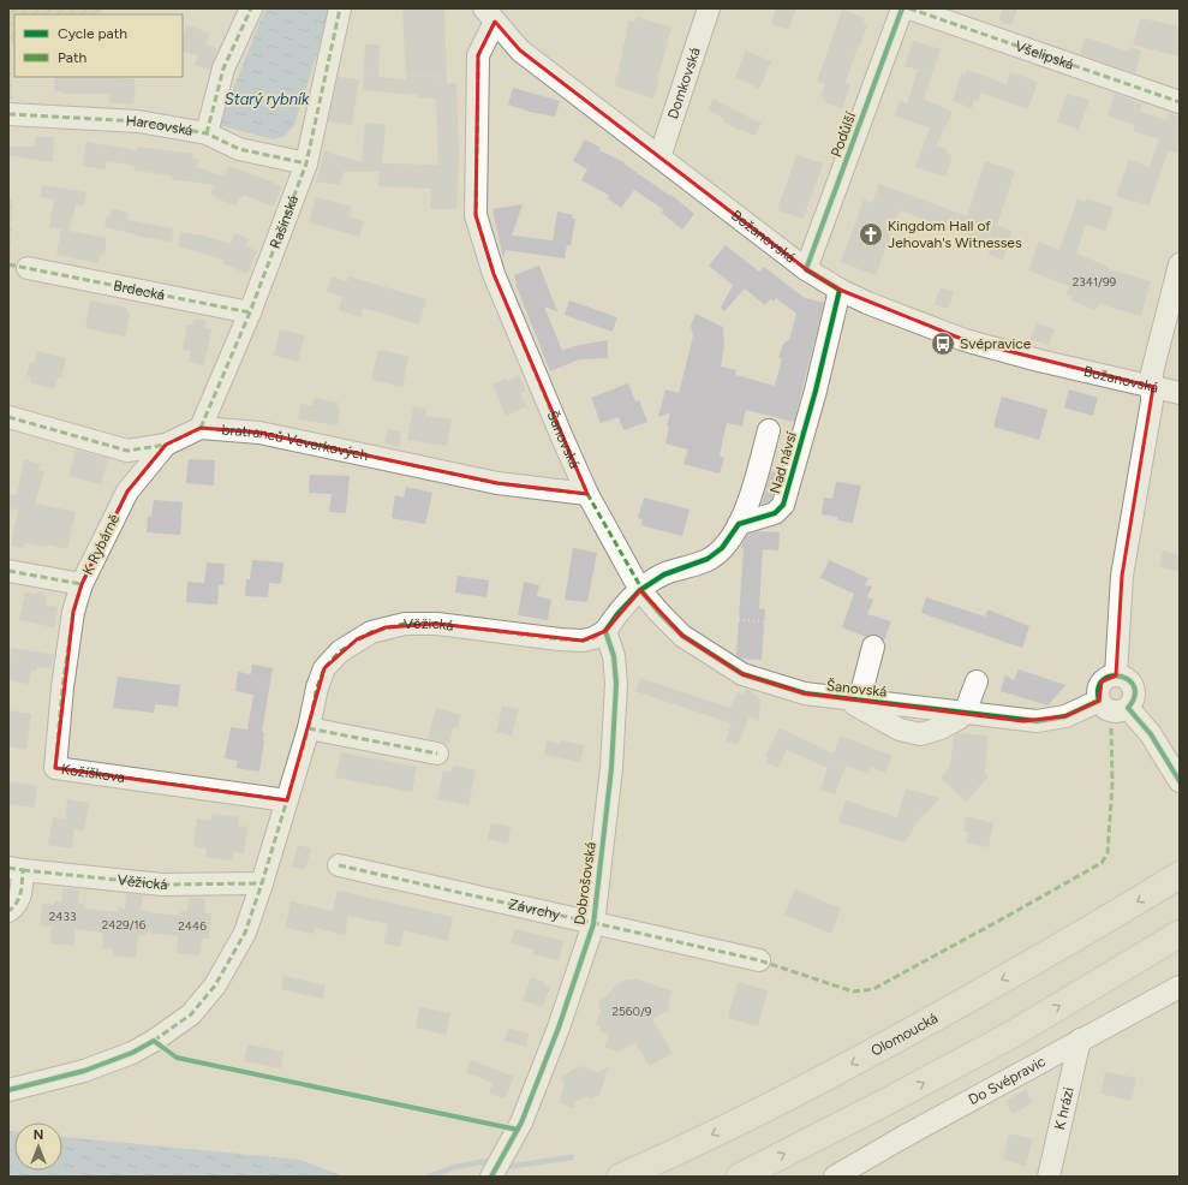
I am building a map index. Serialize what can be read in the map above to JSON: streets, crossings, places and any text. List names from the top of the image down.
{
  "streets": {
    "highway": ["Olomoucká"],
    "street": [
      "Všelipská",
      "Domkovská",
      "Harcovská",
      "Podůlší",
      "Rašínská",
      "Božanovská",
      "Brdecká",
      "Šanovská",
      "bratranců Veverkových",
      "Nad návsí",
      "K Rybárně",
      "Věžická",
      "Kožíškova",
      "Dobrošovská",
      "Závrchy",
      "Do Svépravic",
      "K hrázi"
    ]
  },
  "crossings": [
    ["Domkovská", "Božanovská"],
    ["Harcovská", "Rašínská"],
    ["Podůlší", "Božanovská"],
    ["Rašínská", "Brdecká"],
    ["Rašínská", "bratranců Veverkových"],
    ["Božanovská", "Šanovská"],
    ["Božanovská", "Nad návsí"],
    ["Šanovská", "bratranců Veverkových"],
    ["K Rybárně", "Kožíškova"],
    ["Věžická", "Kožíškova"],
    ["Věžická", "Dobrošovská"],
    ["Dobrošovská", "Závrchy"],
    ["Do Svépravic", "K hrázi"]
  ],
  "water": ["Starý rybník"],
  "places": {
    "church": ["Kingdom Hall of Jehovah's Witnesses"],
    "bus stop": ["Svépravice"]
  },
  "house_numbers": [
    "2341/99",
    "2433",
    "2429/16",
    "2446",
    "2560/9"
  ],
  "legend": ["Cycle path", "Path"],
  "north": "top"
}
